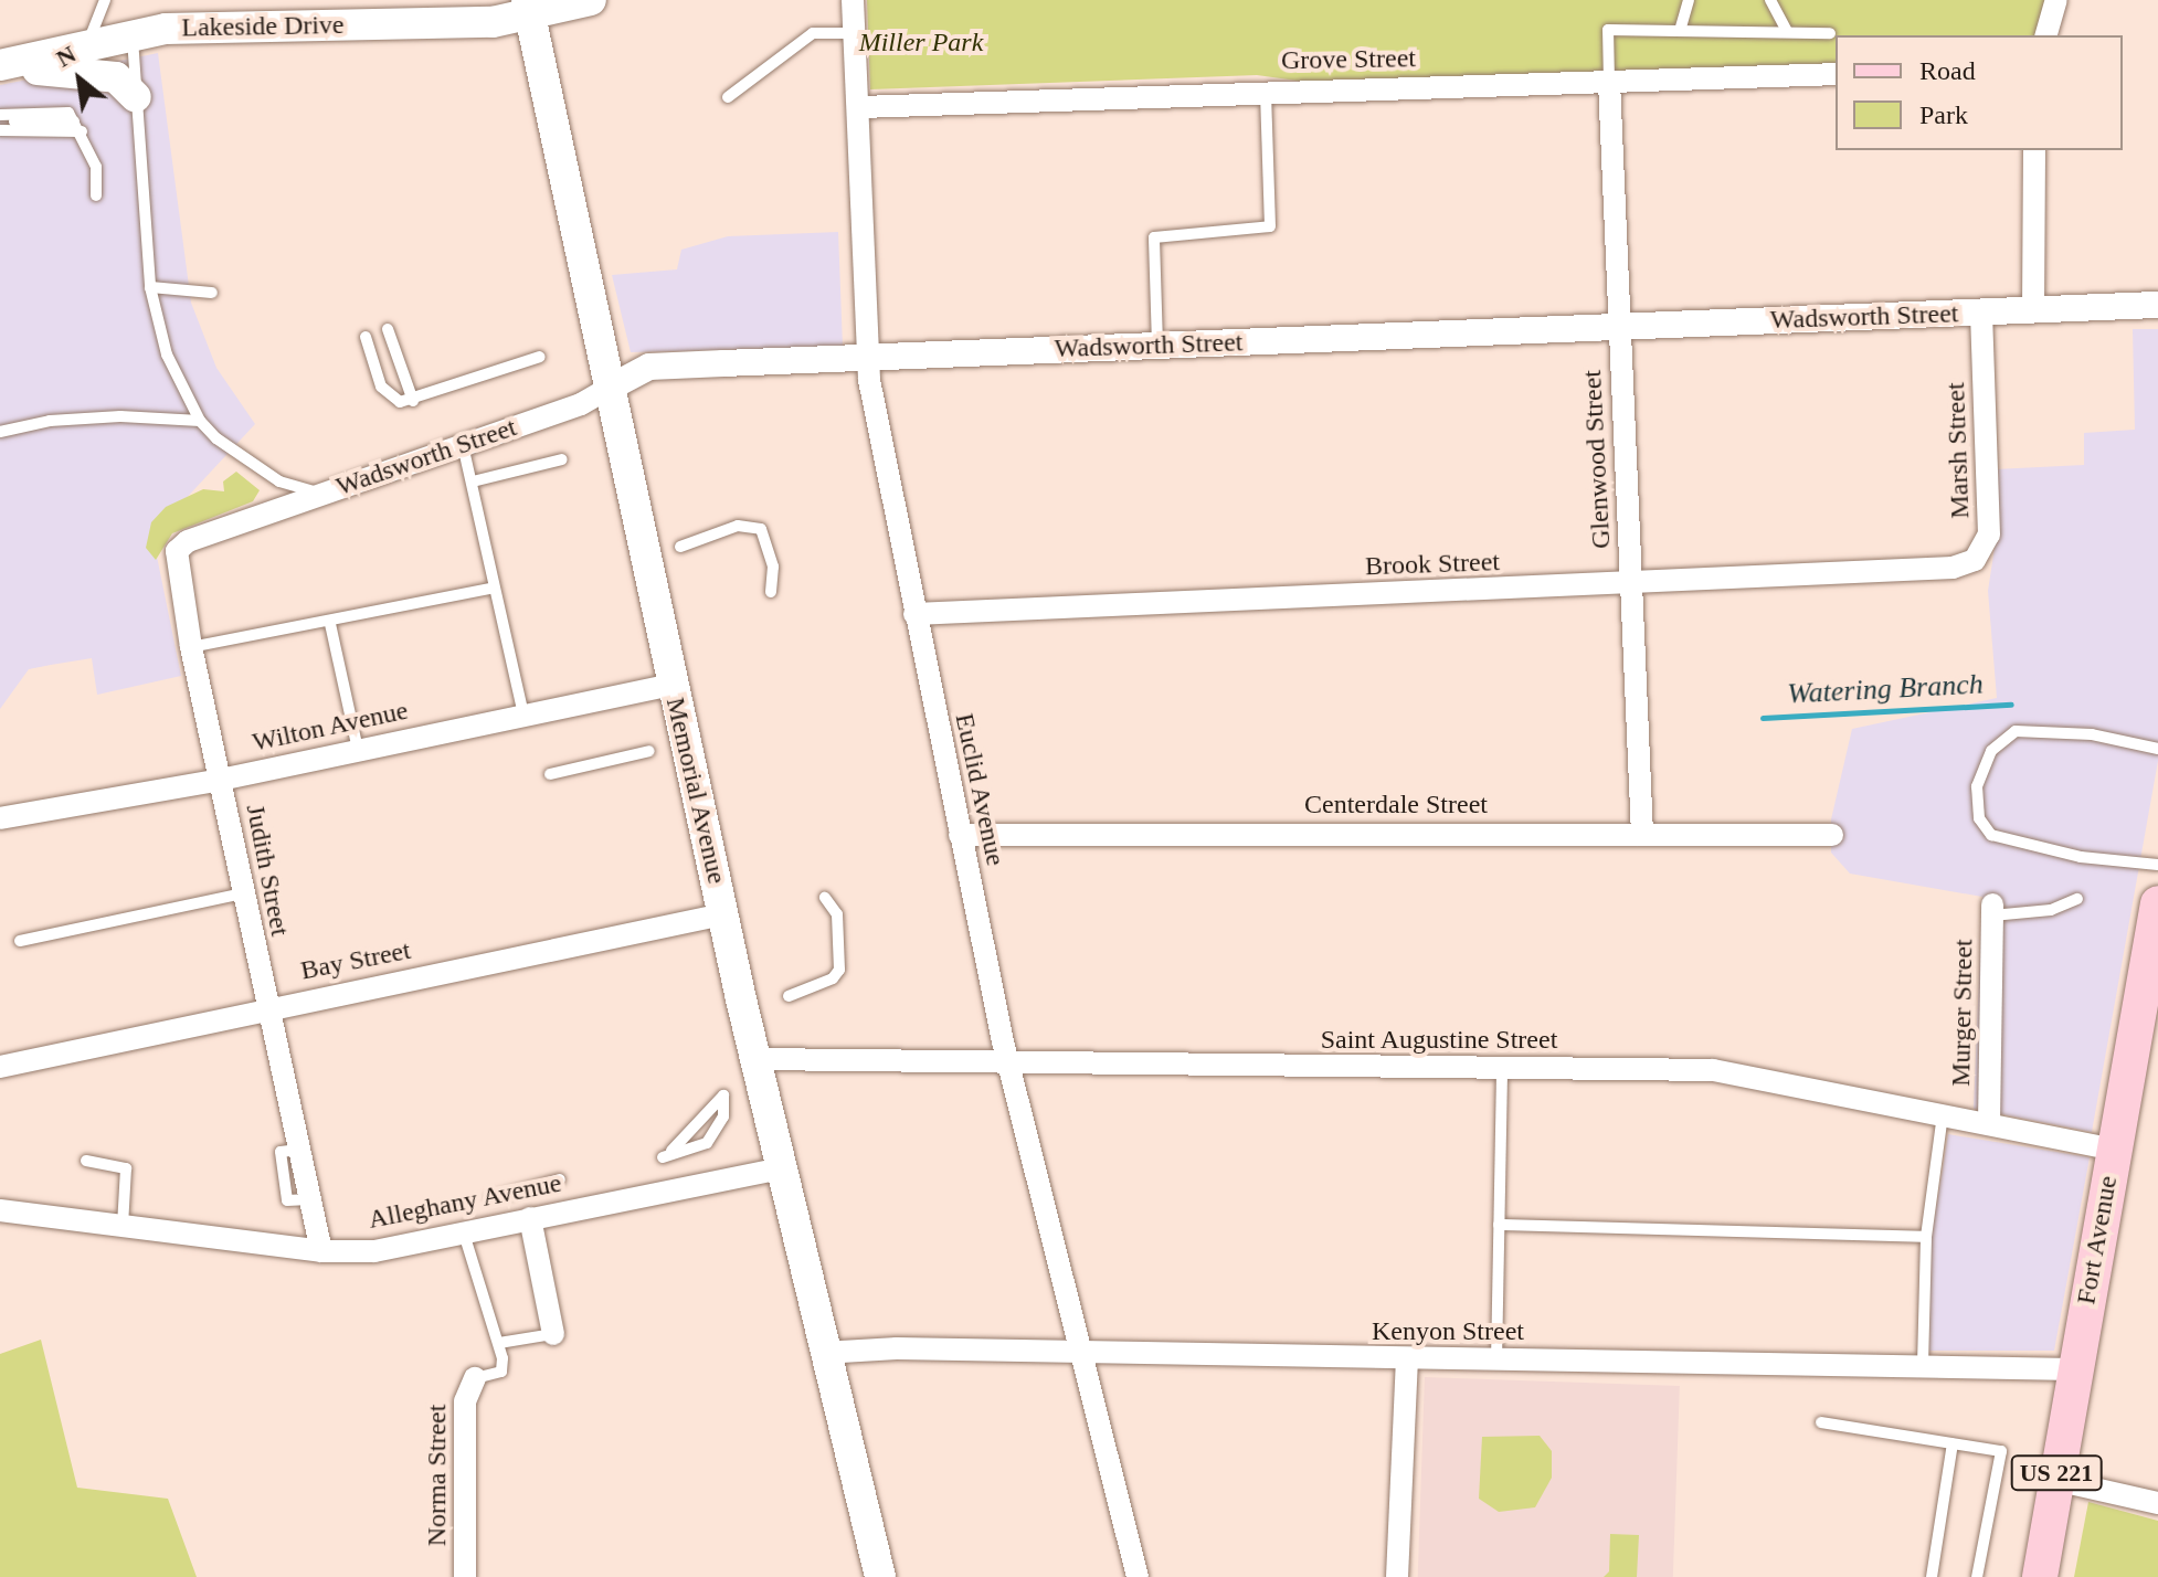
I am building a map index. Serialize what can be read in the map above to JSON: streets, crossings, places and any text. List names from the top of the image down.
{
  "streets": {
    "main road": [
      "Lakeside Drive",
      "Memorial Avenue",
      "Fort Avenue",
      "US 221"
    ],
    "street": [
      "Grove Street",
      "Wadsworth Street",
      "Marsh Street",
      "Glenwood Street",
      "Brook Street",
      "Wilton Avenue",
      "Euclid Avenue",
      "Centerdale Street",
      "Judith Street",
      "Bay Street",
      "Murger Street",
      "Saint Augustine Street",
      "Alleghany Avenue",
      "Kenyon Street",
      "Norma Street"
    ]
  },
  "crossings": [
    ["Lakeside Drive", "Memorial Avenue"],
    ["Grove Street", "Glenwood Street"],
    ["Grove Street", "Euclid Avenue"],
    ["Wadsworth Street", "Marsh Street"],
    ["Wadsworth Street", "Glenwood Street"],
    ["Wadsworth Street", "Euclid Avenue"],
    ["Wadsworth Street", "Memorial Avenue"],
    ["Wadsworth Street", "Judith Street"],
    ["Marsh Street", "Brook Street"],
    ["Glenwood Street", "Brook Street"],
    ["Glenwood Street", "Centerdale Street"],
    ["Brook Street", "Euclid Avenue"],
    ["Wilton Avenue", "Memorial Avenue"],
    ["Wilton Avenue", "Judith Street"],
    ["Euclid Avenue", "Centerdale Street"],
    ["Euclid Avenue", "Saint Augustine Street"],
    ["Euclid Avenue", "Kenyon Street"],
    ["Memorial Avenue", "Bay Street"],
    ["Memorial Avenue", "Saint Augustine Street"],
    ["Memorial Avenue", "Alleghany Avenue"],
    ["Memorial Avenue", "Kenyon Street"],
    ["Judith Street", "Bay Street"],
    ["Judith Street", "Alleghany Avenue"],
    ["Murger Street", "Saint Augustine Street"],
    ["Saint Augustine Street", "Fort Avenue"],
    ["Fort Avenue", "Kenyon Street"]
  ],
  "water": ["Watering Branch"],
  "parks": ["Miller Park"],
  "legend": ["Road", "Park"],
  "north": "top left"
}
